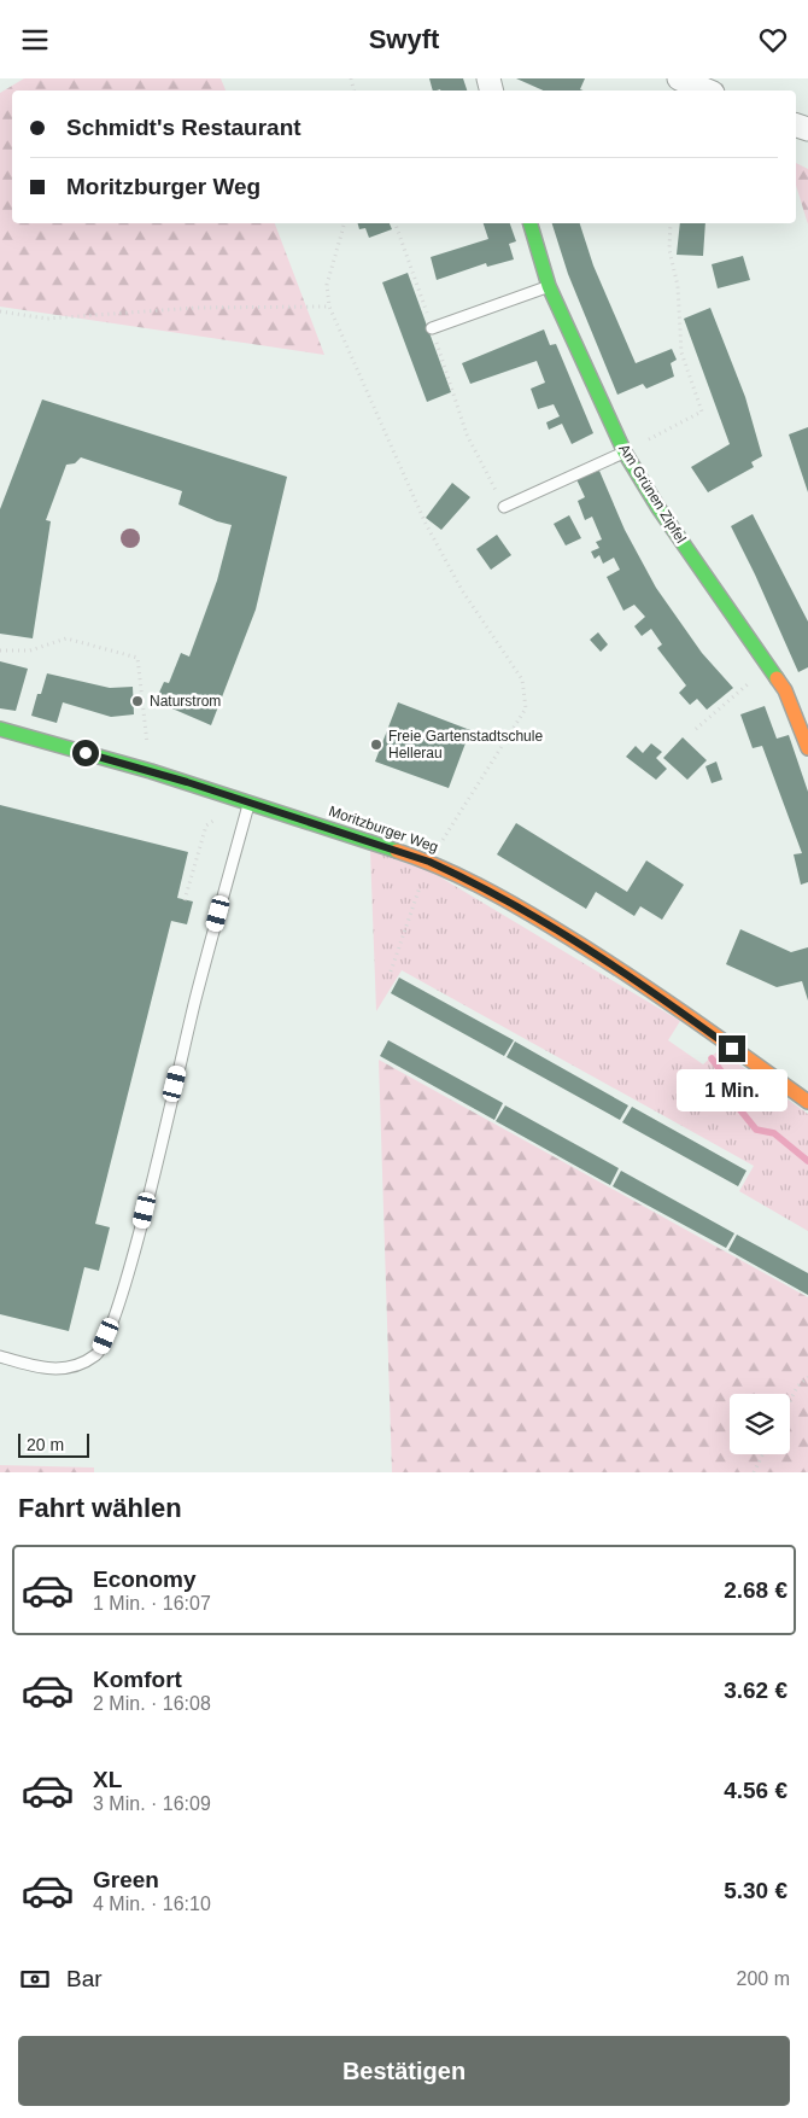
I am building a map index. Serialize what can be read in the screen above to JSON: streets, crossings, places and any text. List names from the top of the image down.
{
  "streets": {
    "street": ["Am Grünen Zipfel", "Moritzburger Weg"]
  },
  "places": ["Naturstrom", "Freie Gartenstadtschule Hellerau"],
  "scale_bar": "20 m",
  "page": {
    "header": "Swyft",
    "banner": ["Schmidt's Restaurant", "Moritzburger Weg"],
    "bubble": "1 Min.",
    "scale": "20 m",
    "heading": "Fahrt wählen",
    "list": [
      {
        "name": "Economy",
        "note": "1 Min. · 16:07",
        "value": "2.68 €"
      },
      {
        "name": "Komfort",
        "note": "2 Min. · 16:08",
        "value": "3.62 €"
      },
      {
        "name": "XL",
        "note": "3 Min. · 16:09",
        "value": "4.56 €"
      },
      {
        "name": "Green",
        "note": "4 Min. · 16:10",
        "value": "5.30 €"
      }
    ],
    "pay": ["Bar", "200 m"],
    "buttons": "Bestätigen"
  }
}
